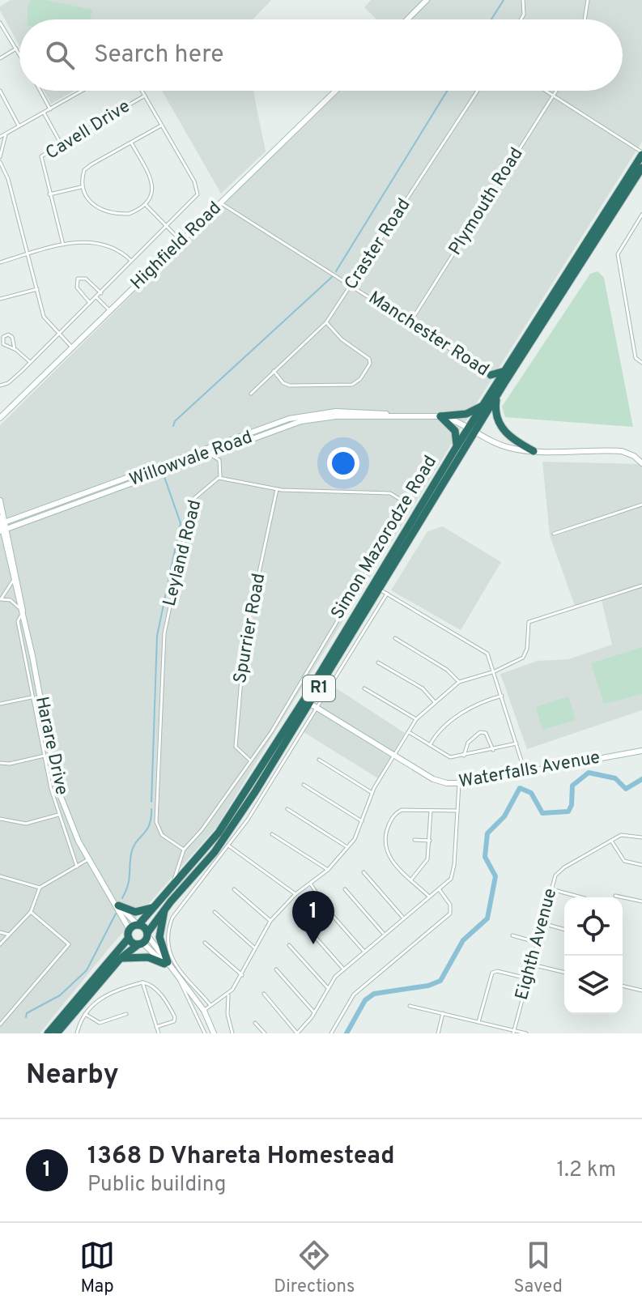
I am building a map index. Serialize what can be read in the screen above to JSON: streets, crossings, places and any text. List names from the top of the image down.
{
  "streets": {
    "highway": ["Simon Mazorodze Road", "R1"],
    "main road": [
      "Highfield Road",
      "Willowvale Road",
      "Harare Drive",
      "Waterfalls Avenue"
    ],
    "street": [
      "Cavell Drive",
      "Plymouth Road",
      "Craster Road",
      "Manchester Road",
      "Leyland Road",
      "Spurrier Road",
      "Eighth Avenue"
    ]
  },
  "crossings": [
    ["Plymouth Road", "Manchester Road"],
    ["Craster Road", "Manchester Road"],
    ["Highfield Road", "Manchester Road"],
    ["Manchester Road", "Simon Mazorodze Road"],
    ["Willowvale Road", "Simon Mazorodze Road"],
    ["Willowvale Road", "Harare Drive"],
    ["Simon Mazorodze Road", "R1"],
    ["Simon Mazorodze Road", "Harare Drive"],
    ["Simon Mazorodze Road", "Waterfalls Avenue"]
  ],
  "page": {
    "search": "Search here",
    "pins": "1",
    "heading": "Nearby",
    "list": [
      {
        "mark": "1",
        "name": "1368 D Vhareta Homestead",
        "note": "Public building",
        "value": "1.2 km"
      }
    ],
    "nav": ["Map", "Directions", "Saved"]
  }
}
